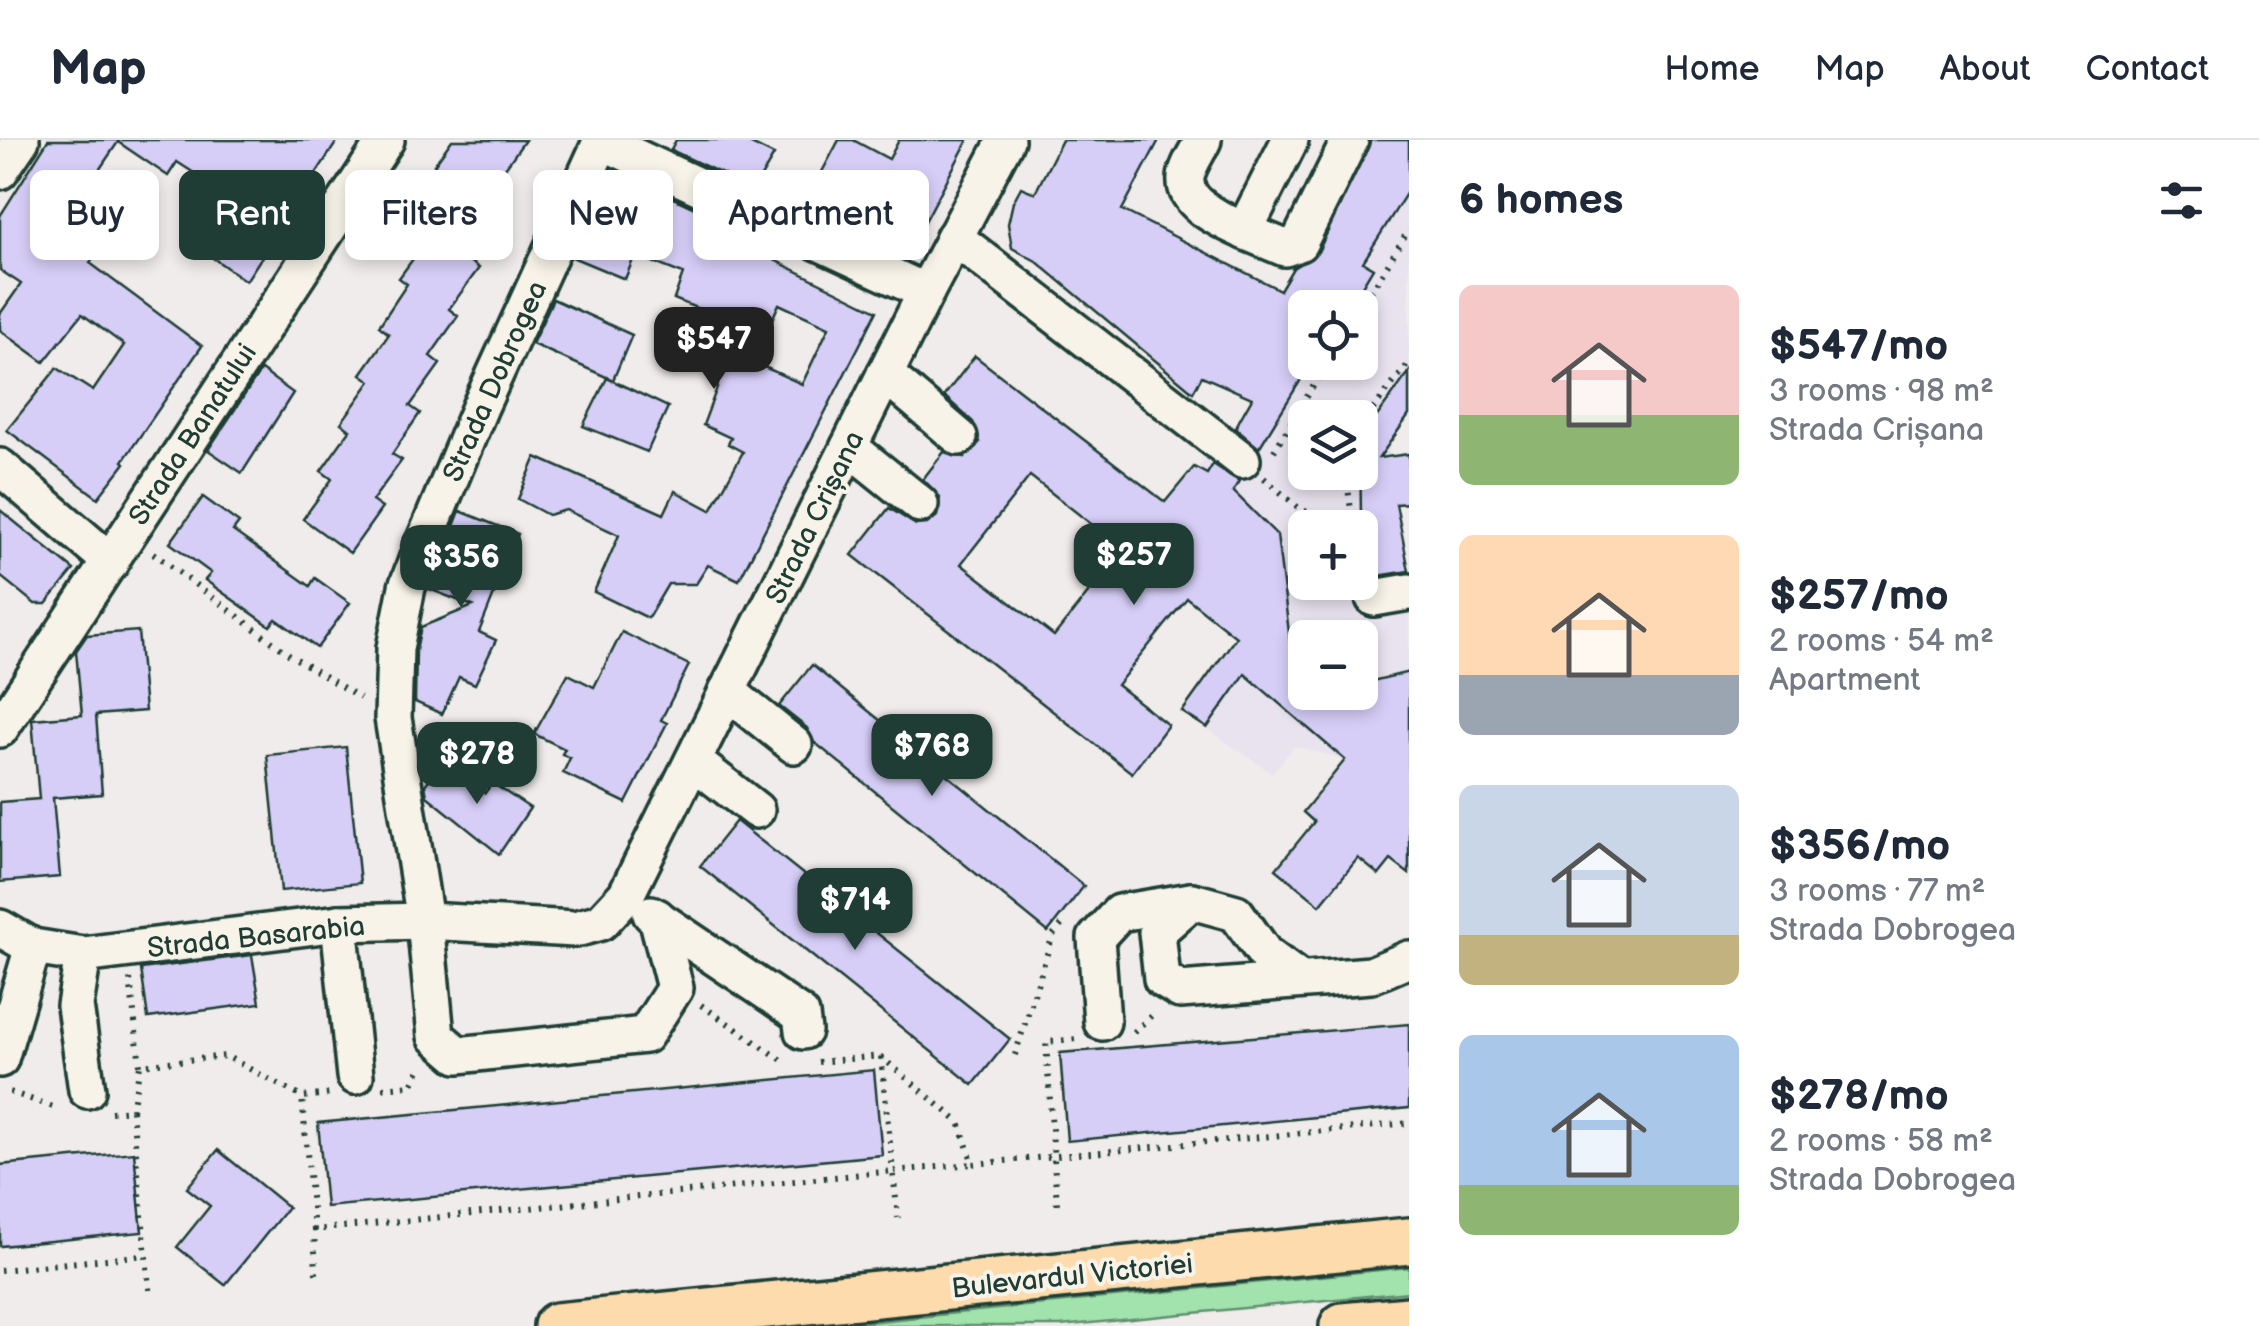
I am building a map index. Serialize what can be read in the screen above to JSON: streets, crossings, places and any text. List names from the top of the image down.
{
  "streets": {
    "main road": ["Bulevardul Victoriei"],
    "street": [
      "Strada Dobrogea",
      "Strada Banatului",
      "Strada Crișana",
      "Strada Basarabia"
    ]
  },
  "crossings": [
    ["Strada Dobrogea", "Strada Crișana"],
    ["Strada Dobrogea", "Strada Basarabia"],
    ["Strada Crișana", "Strada Basarabia"]
  ],
  "page": {
    "header": "Map",
    "nav": [
      "Home",
      "Map",
      "About",
      "Contact"
    ],
    "heading": "6 homes",
    "chip": [
      "Buy",
      "Rent",
      "Filters",
      "New",
      "Apartment"
    ],
    "list": [
      {
        "name": "$547/mo",
        "note": "3 rooms · 98 m² · Strada Crișana"
      },
      {
        "name": "$257/mo",
        "note": "2 rooms · 54 m² · Apartment"
      },
      {
        "name": "$356/mo",
        "note": "3 rooms · 77 m² · Strada Dobrogea"
      },
      {
        "name": "$278/mo",
        "note": "2 rooms · 58 m² · Strada Dobrogea"
      }
    ],
    "map_buttons": ["+", "−"],
    "price": [
      "$547",
      "$257",
      "$356",
      "$768",
      "$278",
      "$714"
    ]
  }
}
